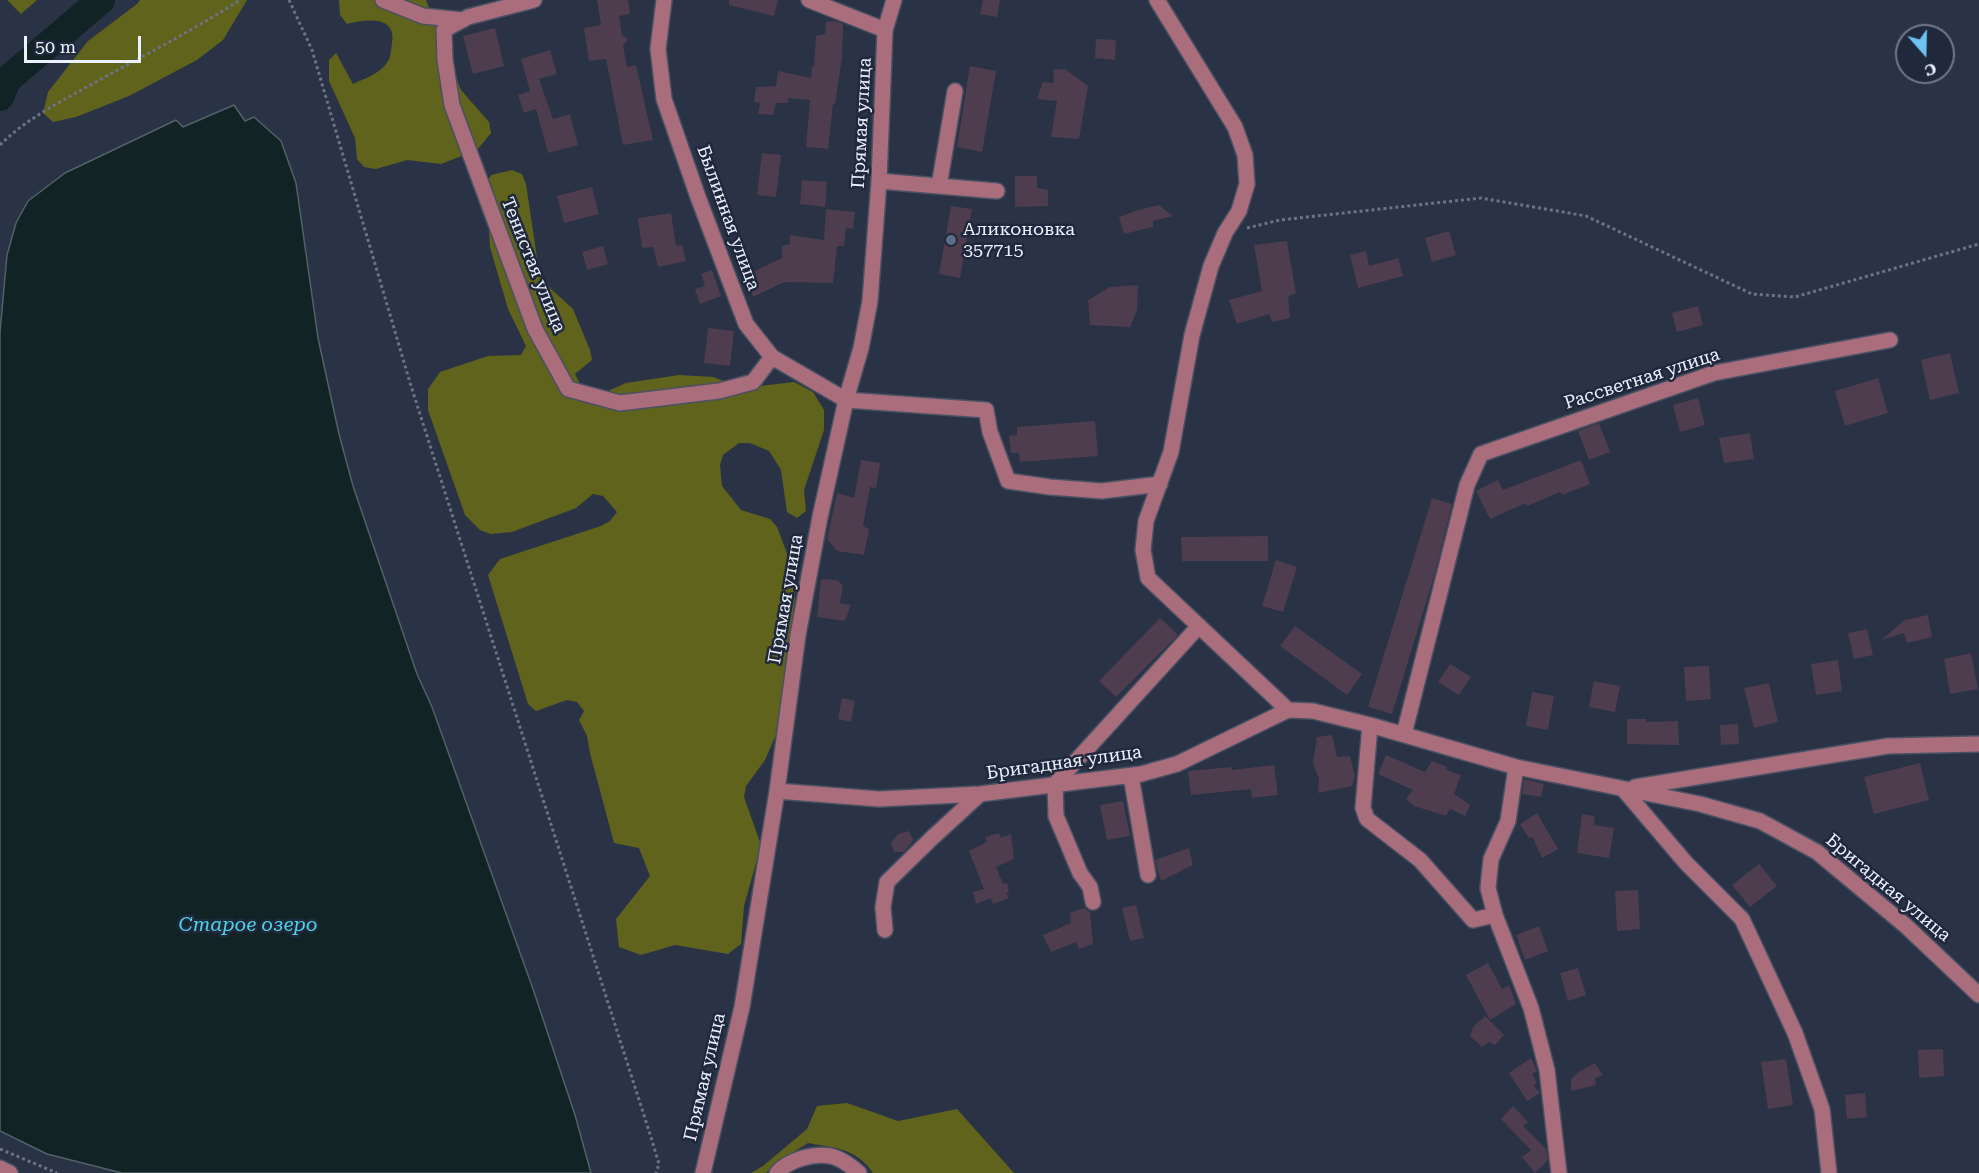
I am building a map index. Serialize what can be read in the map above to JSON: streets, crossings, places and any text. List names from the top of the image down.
{
  "streets": {
    "street": [
      "Прямая улица",
      "Былинная улица",
      "Тенистая улица",
      "Рассветная улица",
      "Бригадная улица"
    ]
  },
  "crossings": [
    ["Прямая улица", "Былинная улица"],
    ["Прямая улица", "Бригадная улица"],
    ["Былинная улица", "Тенистая улица"],
    ["Рассветная улица", "Бригадная улица"]
  ],
  "water": ["Старое озеро"],
  "places": ["Аликоновка 357715"],
  "scale_bar": "50 m",
  "north": "bottom"
}
